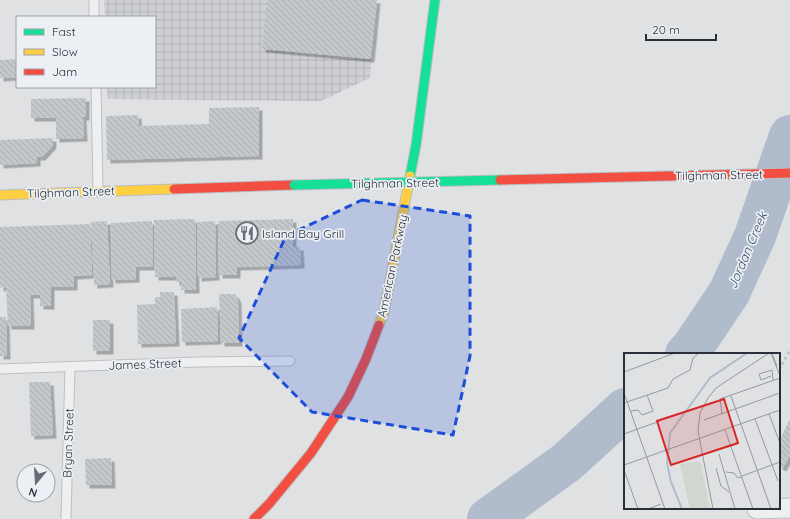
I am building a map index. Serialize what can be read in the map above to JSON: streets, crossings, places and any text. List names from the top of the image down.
{
  "streets": {
    "main road": ["Tilghman Street", "American Parkway"],
    "lane": ["James Street", "Bryan Street"]
  },
  "crossings": [
    ["James Street", "Bryan Street"]
  ],
  "water": ["Jordan Creek"],
  "places": {
    "restaurant": ["Island Bay Grill"]
  },
  "legend": ["Fast", "Slow", "Jam"],
  "scale_bar": "20 m",
  "north": "bottom"
}
